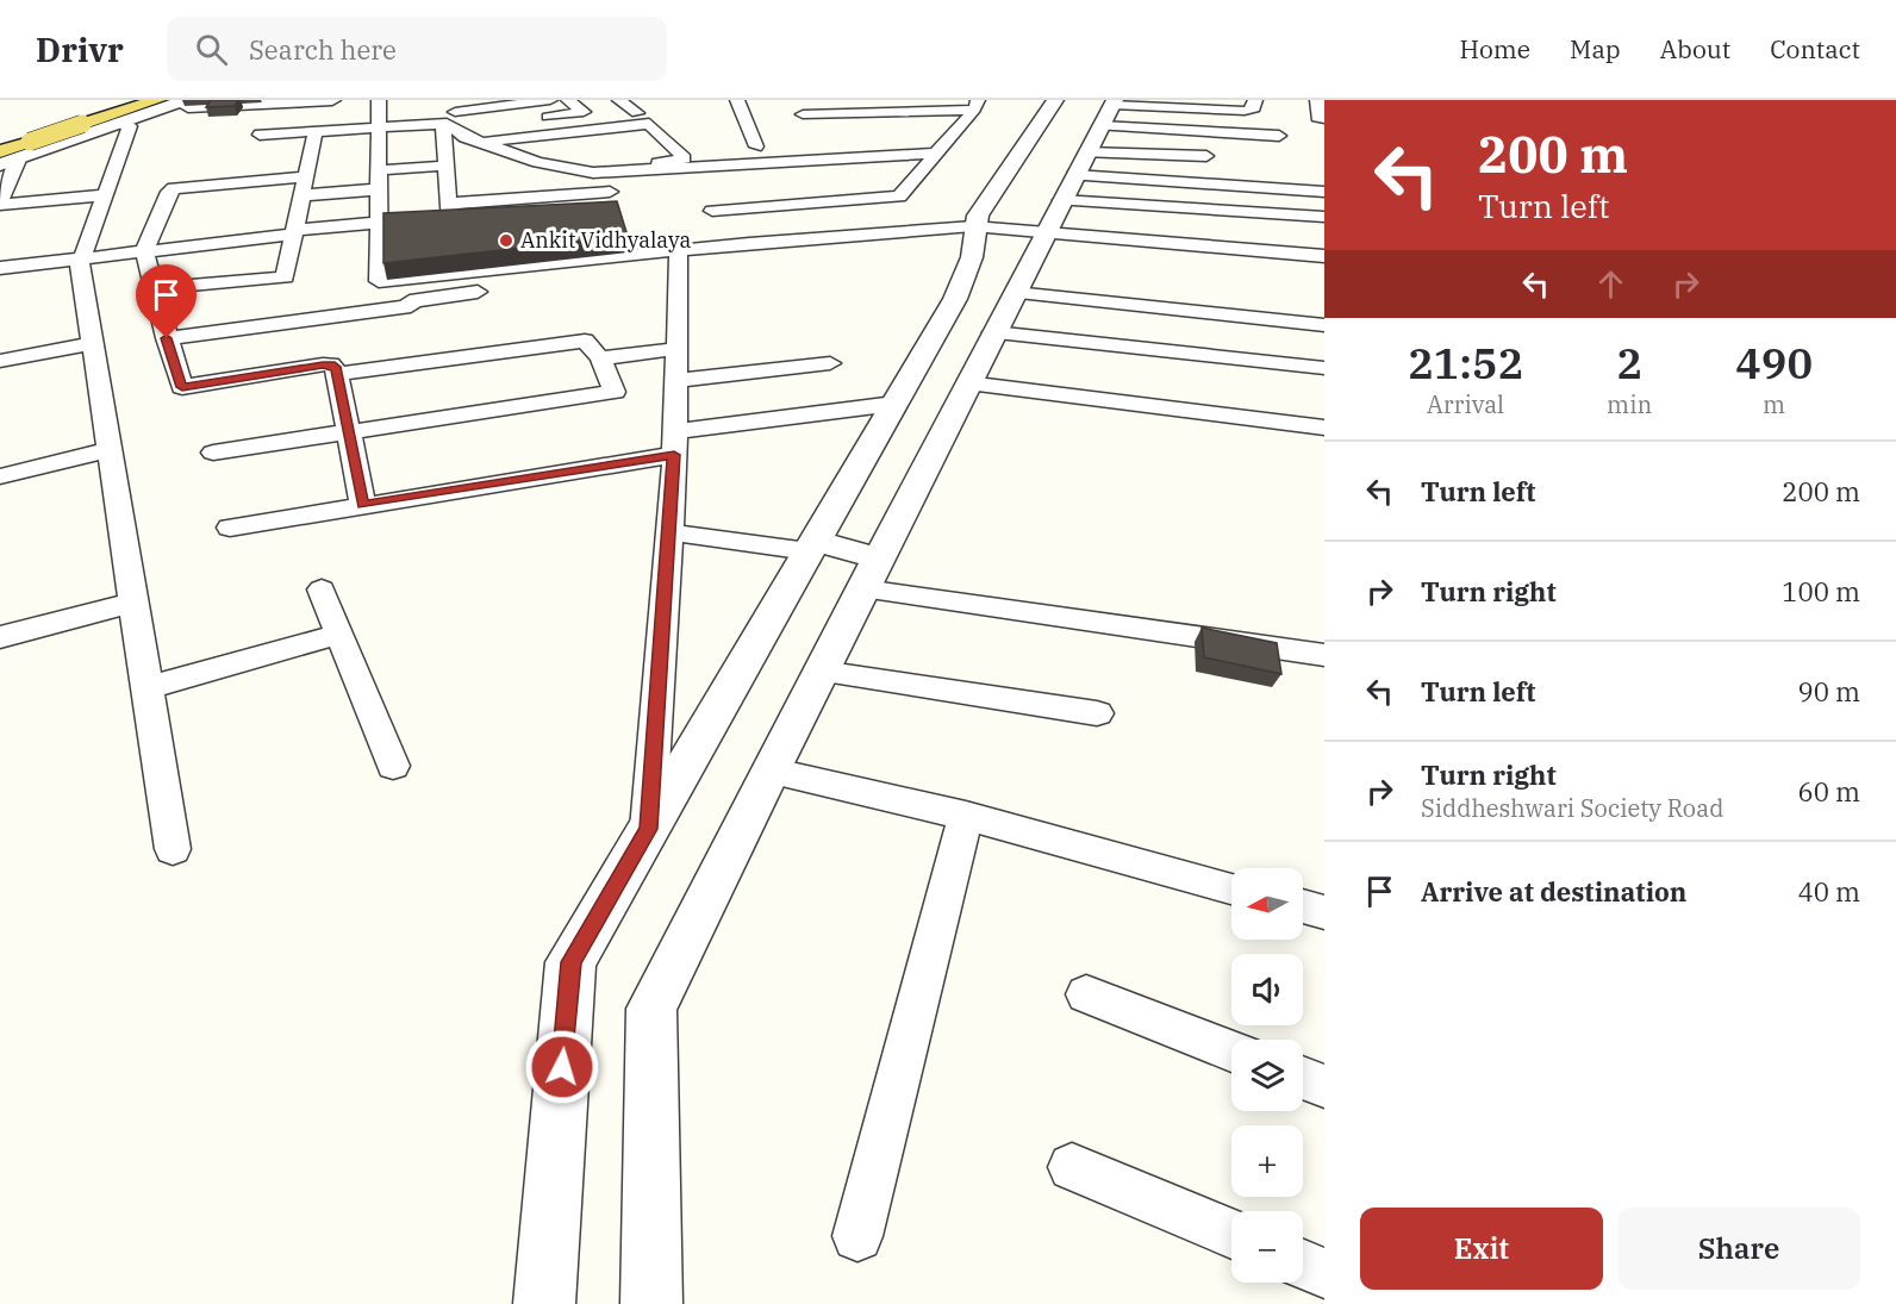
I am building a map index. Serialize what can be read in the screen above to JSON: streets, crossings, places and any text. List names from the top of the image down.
{
  "places": ["Ankit Vidhyalaya"],
  "north": "left",
  "page": {
    "header": "Drivr",
    "search": "Search here",
    "nav": [
      "Home",
      "Map",
      "About",
      "Contact"
    ],
    "turn": ["200 m", "Turn left"],
    "eta": [
      "21:52",
      "Arrival",
      "2",
      "min",
      "490",
      "m"
    ],
    "list": [
      {
        "name": "Turn left",
        "value": "200 m"
      },
      {
        "name": "Turn right",
        "value": "100 m"
      },
      {
        "name": "Turn left",
        "value": "90 m"
      },
      {
        "name": "Turn right",
        "note": "Siddheshwari Society Road",
        "value": "60 m"
      },
      {
        "name": "Arrive at destination",
        "value": "40 m"
      }
    ],
    "map_buttons": ["+", "−"],
    "buttons": ["Exit", "Share"]
  }
}
